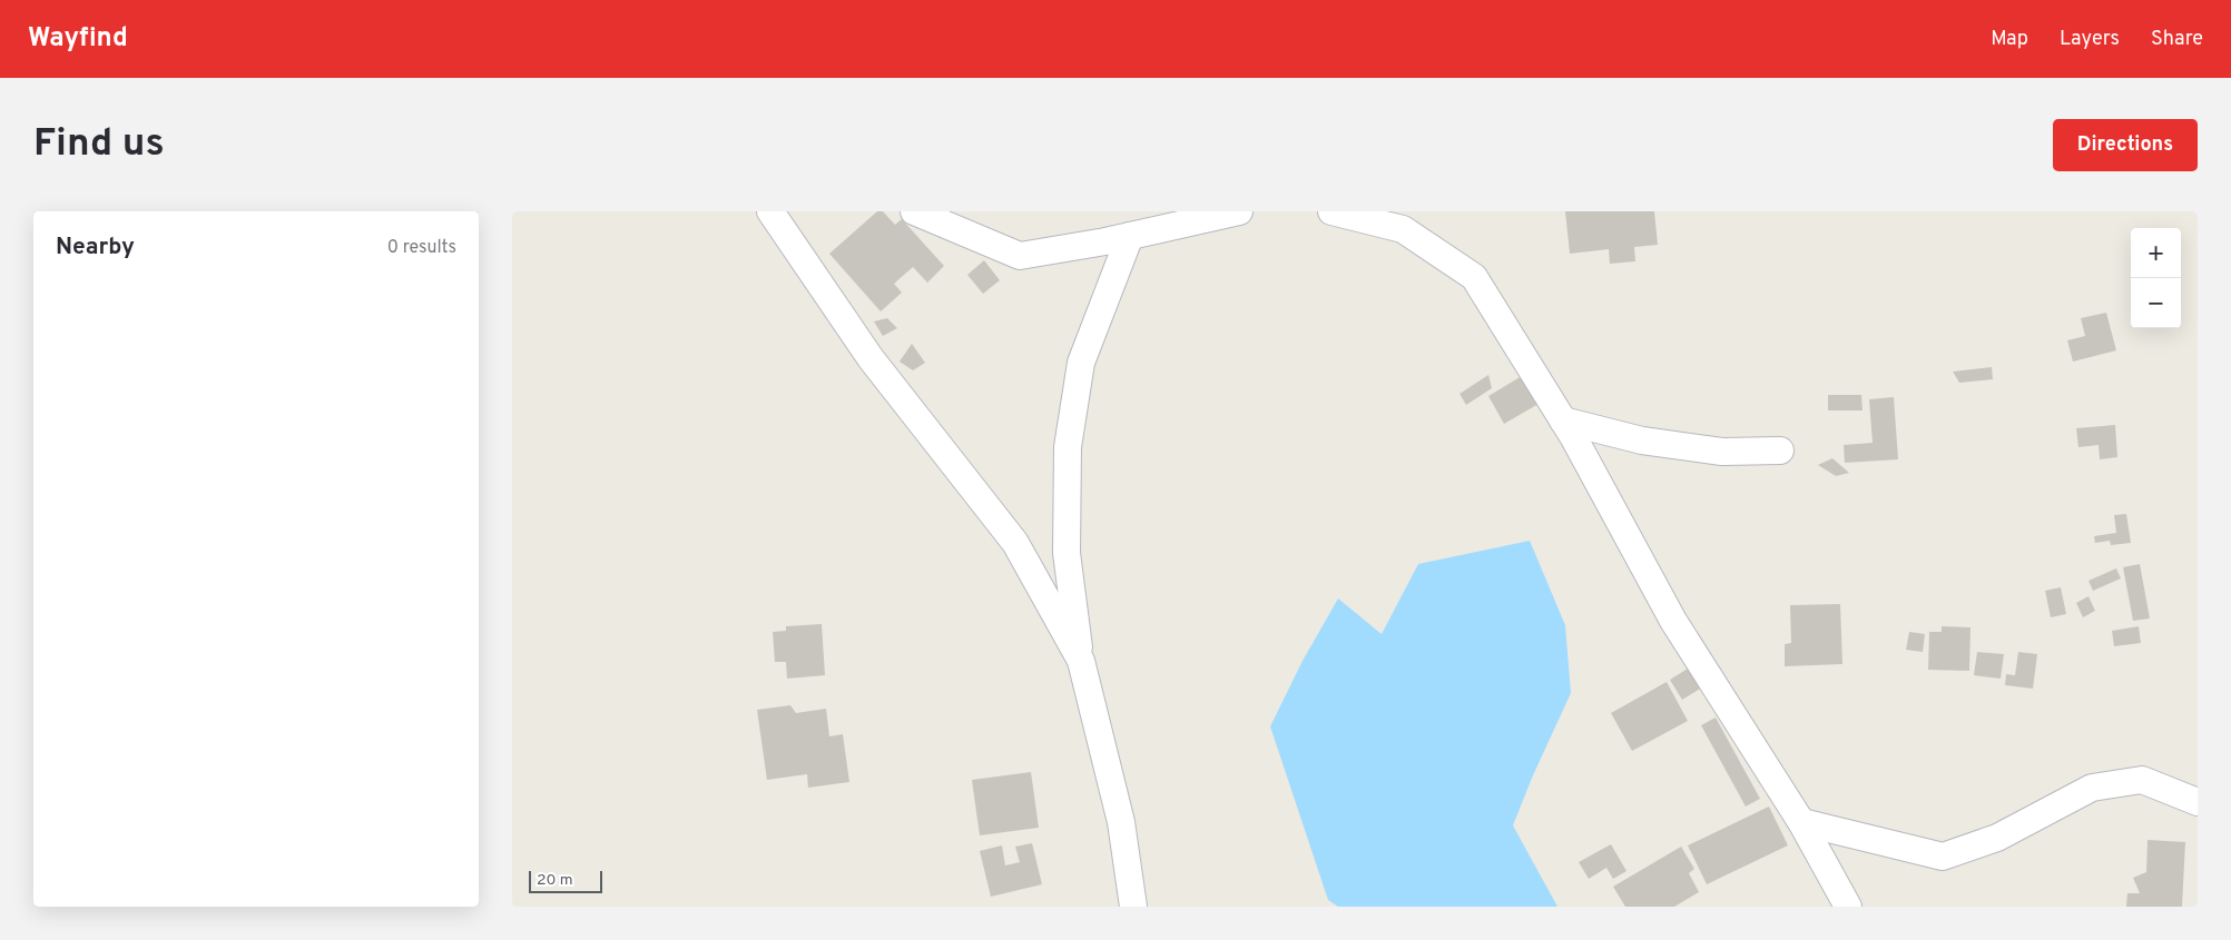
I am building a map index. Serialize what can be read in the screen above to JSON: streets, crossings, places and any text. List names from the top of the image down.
{
  "scale_bar": "20 m",
  "page": {
    "header": "Wayfind",
    "nav": ["Map", "Layers", "Share"],
    "buttons": "Directions",
    "title": "Find us",
    "heading": ["Nearby", "0 results"],
    "map_buttons": ["+", "−"],
    "scale": "20 m"
  }
}
